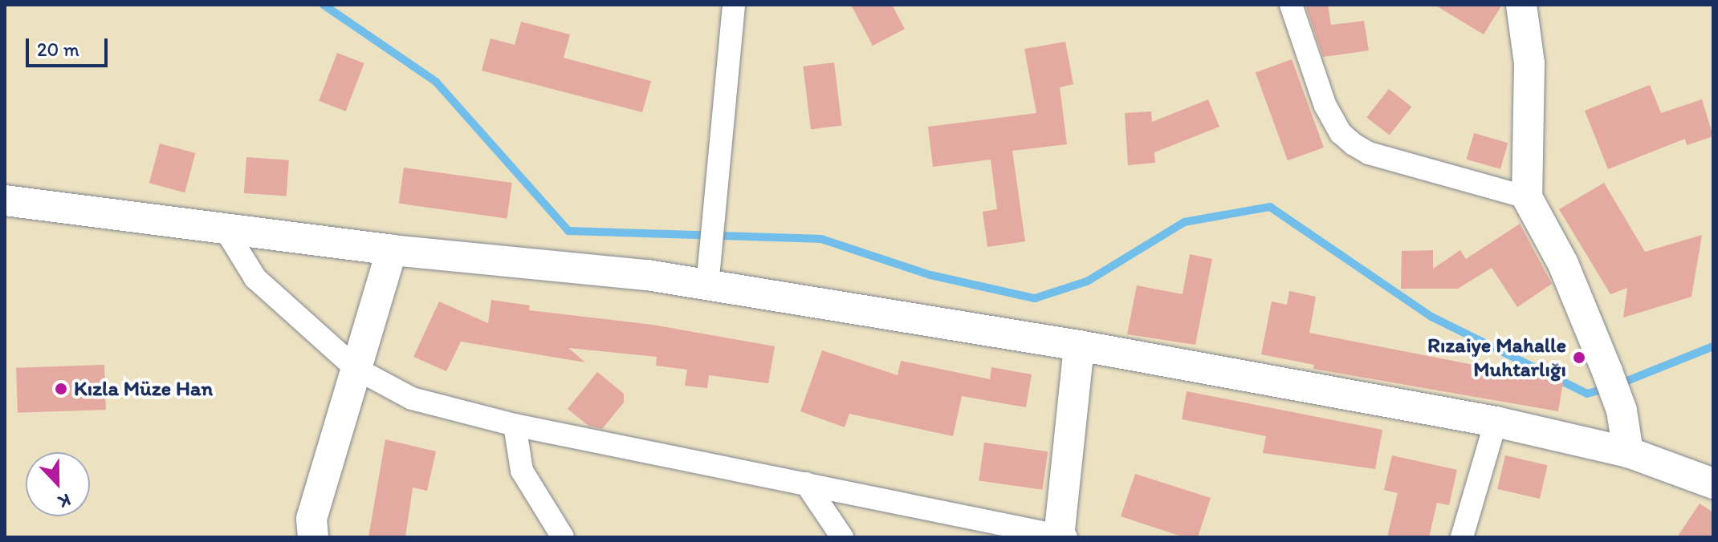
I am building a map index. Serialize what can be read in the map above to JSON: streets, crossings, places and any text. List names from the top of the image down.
{
  "places": ["Rızaiye Mahalle Muhtarlığı", "Kızla Müze Han"],
  "scale_bar": "20 m",
  "north": "bottom"
}
